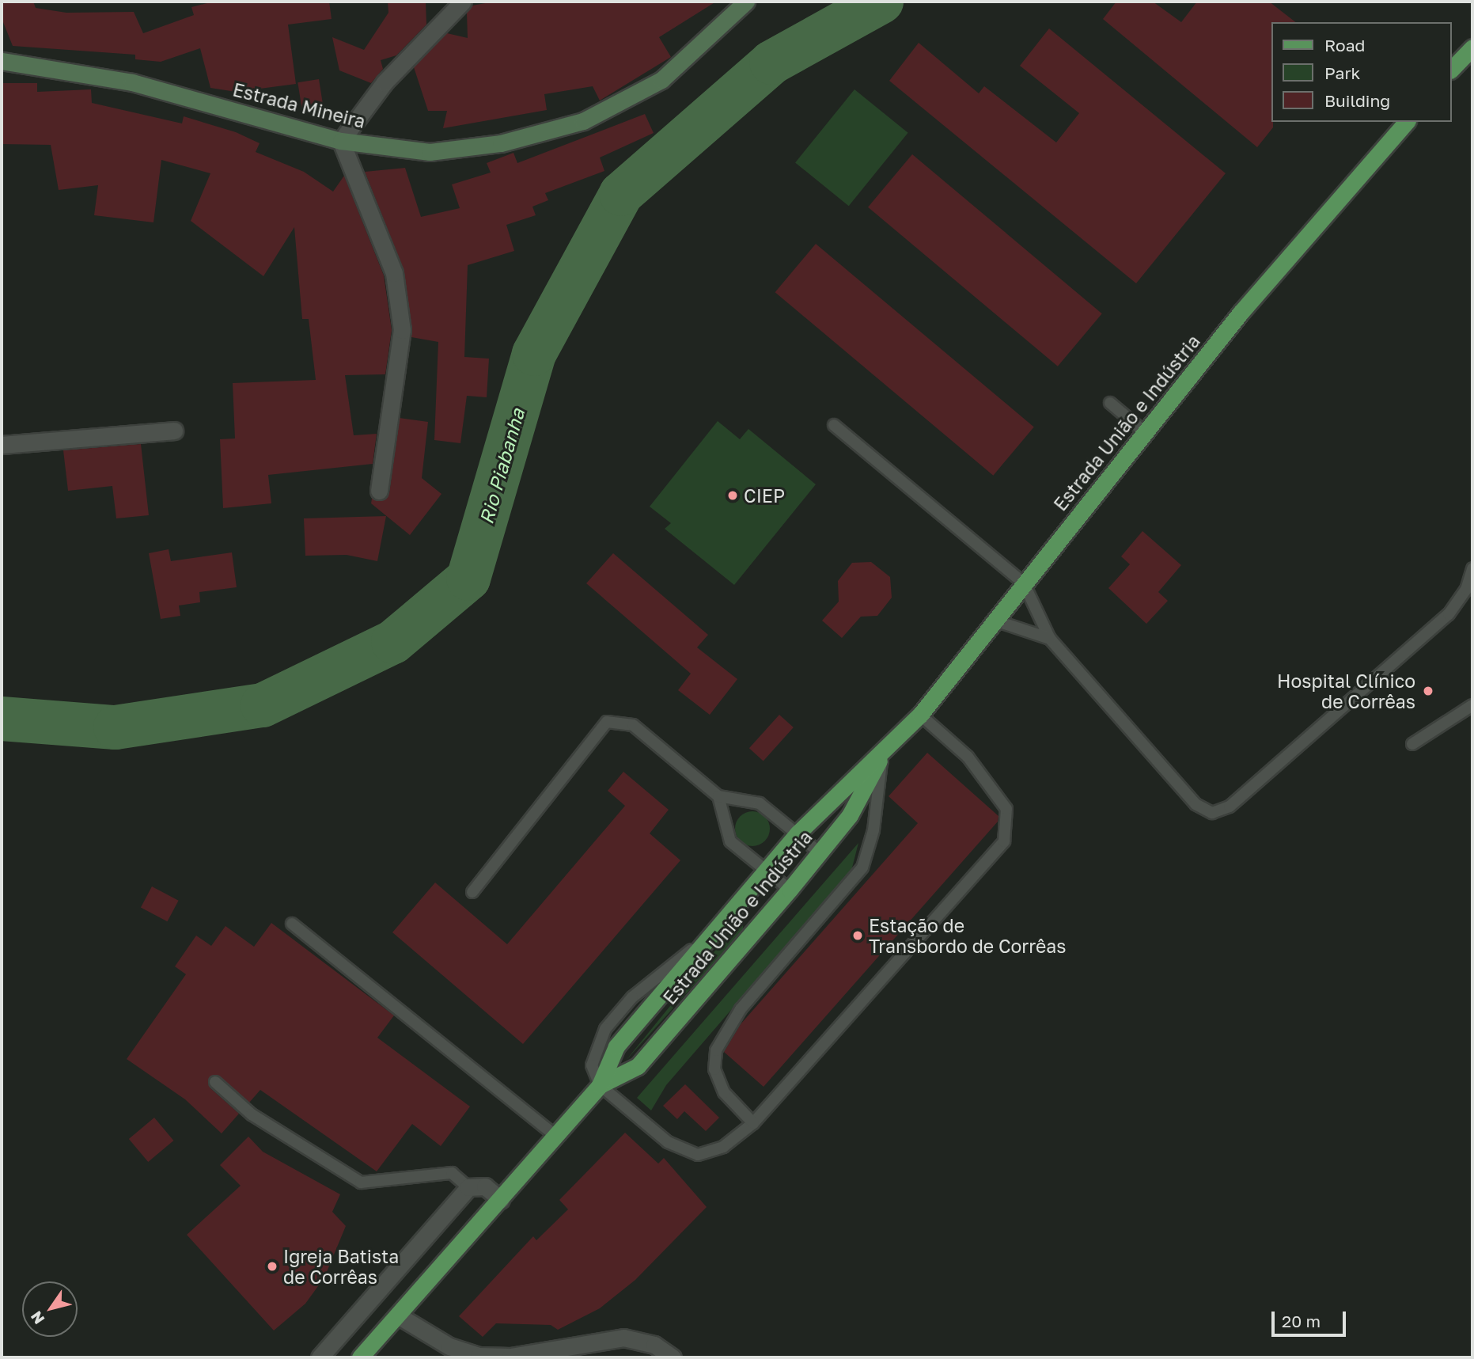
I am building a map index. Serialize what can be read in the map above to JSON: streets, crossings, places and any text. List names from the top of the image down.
{
  "streets": {
    "main road": ["Estrada União e Indústria"],
    "street": ["Estrada Mineira"]
  },
  "water": ["Rio Piabanha"],
  "places": [
    "CIEP",
    "Hospital Clínico de Corrêas",
    "Estação de Transbordo de Corrêas",
    "Igreja Batista de Corrêas"
  ],
  "legend": ["Road", "Park", "Building"],
  "scale_bar": "20 m",
  "north": "bottom left"
}
